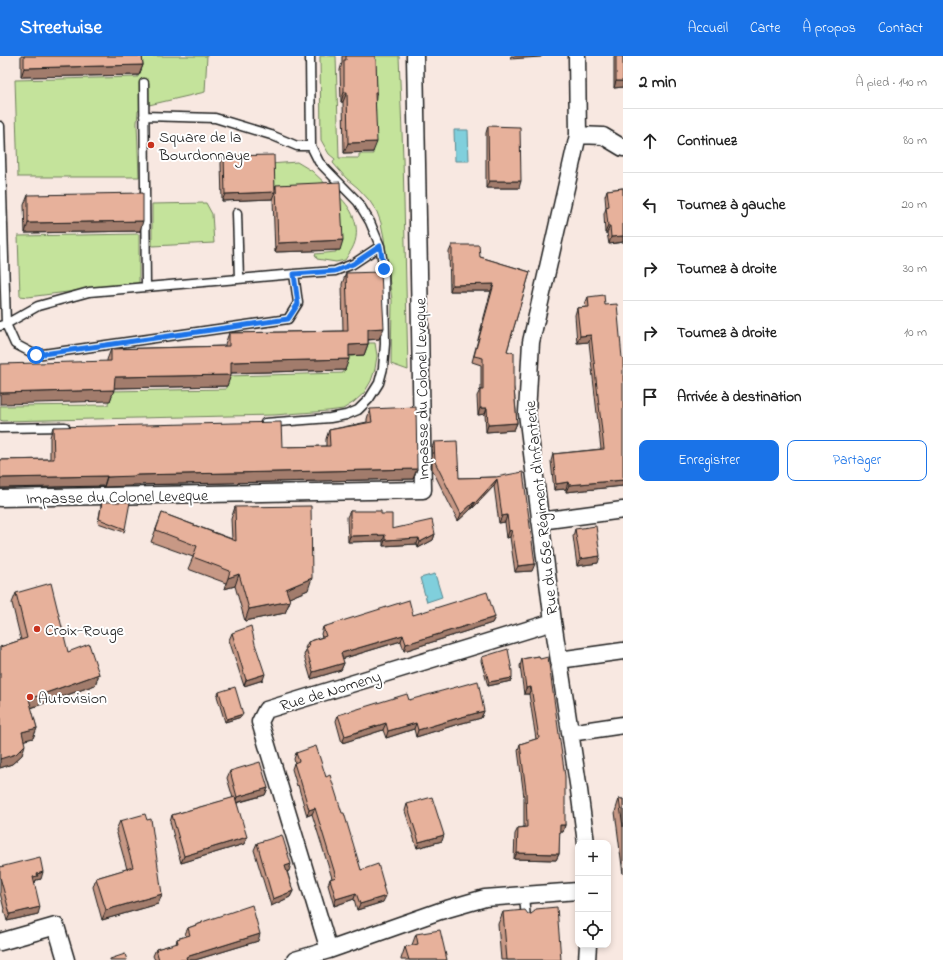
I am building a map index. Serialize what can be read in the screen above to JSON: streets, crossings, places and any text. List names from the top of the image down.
{
  "streets": {
    "street": ["Impasse du Colonel Leveque", "Rue du 65e Régiment d'Infanterie", "Rue de Nomeny"]
  },
  "crossings": [
    ["Rue du 65e Régiment d'Infanterie", "Rue de Nomeny"]
  ],
  "places": ["Square de la Bourdonnaye", "Croix-Rouge", "Autovision"],
  "page": {
    "header": "Streetwise",
    "nav": [
      "Accueil",
      "Carte",
      "À propos",
      "Contact"
    ],
    "heading": ["2 min", "À pied · 140 m"],
    "list": [
      ["Continuez", "80 m"],
      ["Tournez à gauche", "20 m"],
      ["Tournez à droite", "30 m"],
      ["Tournez à droite", "10 m"],
      "Arrivée à destination"
    ],
    "buttons": ["Enregistrer", "Partager"],
    "map_buttons": ["+", "−"]
  }
}
